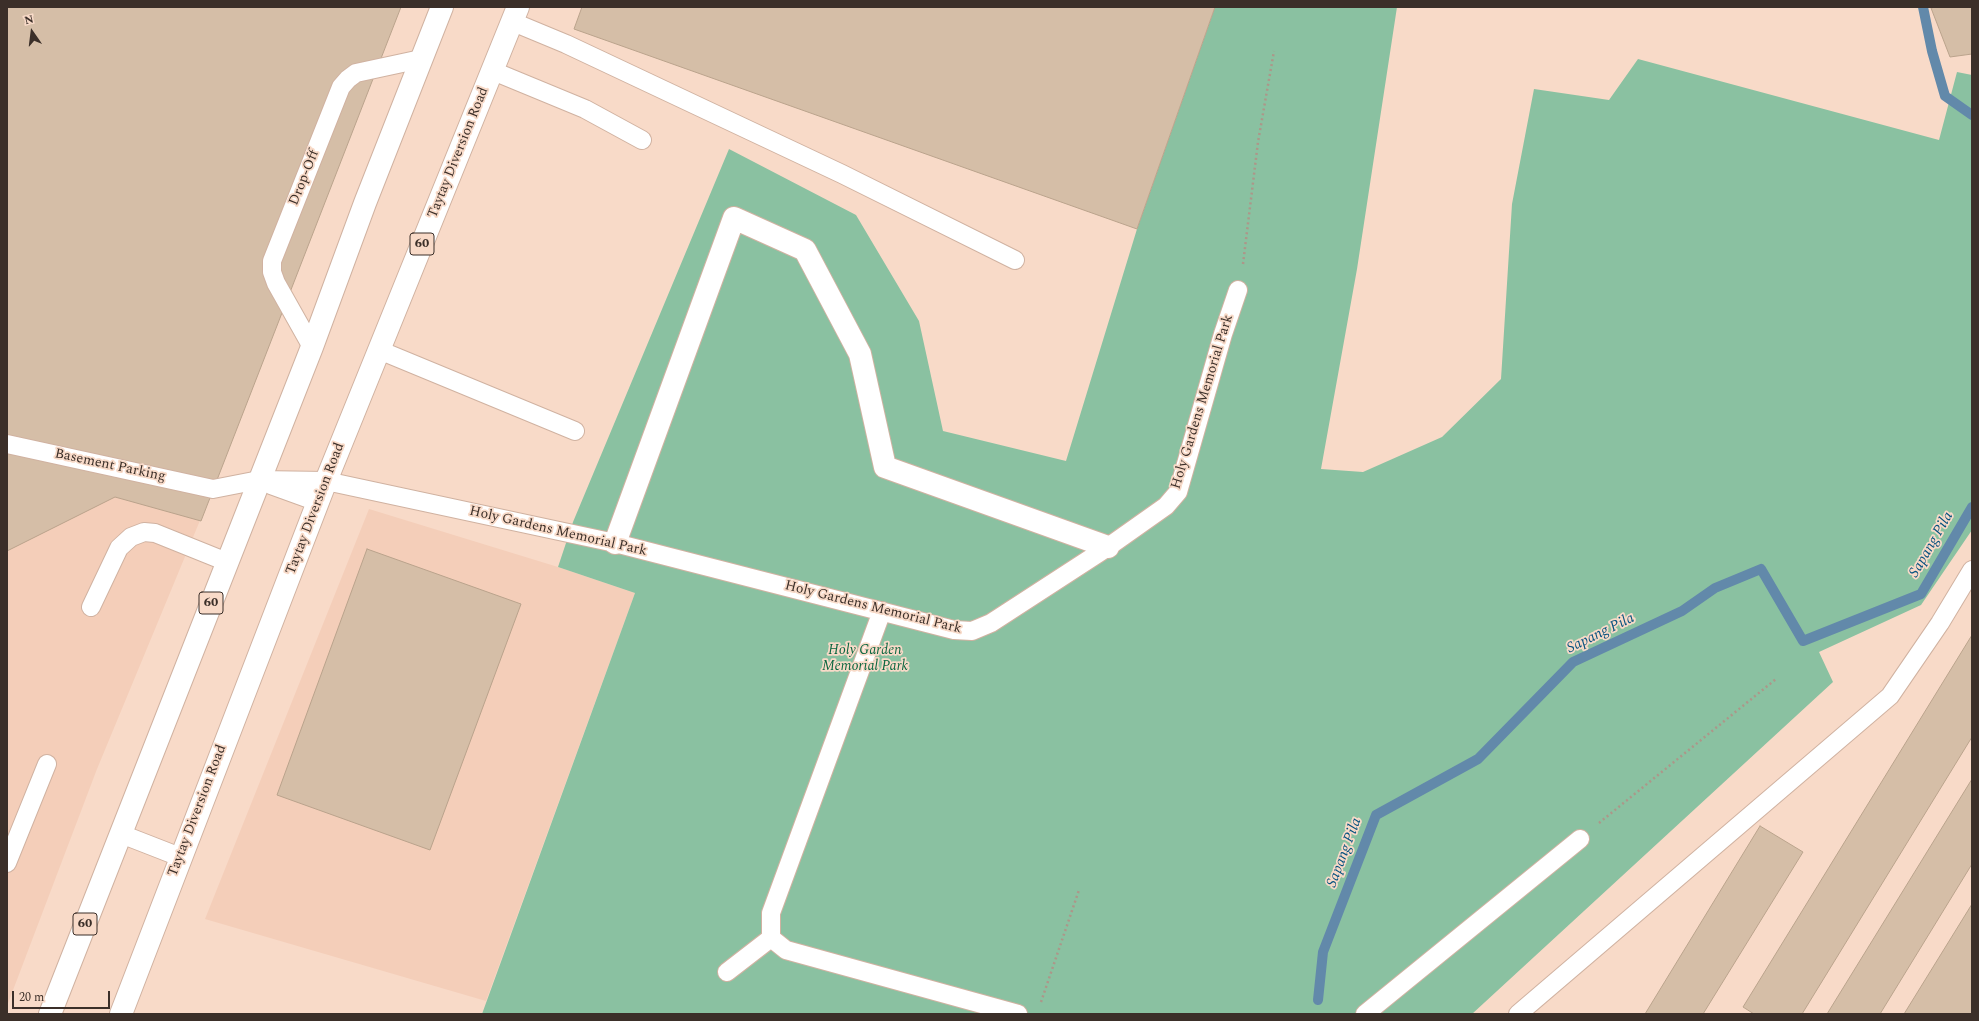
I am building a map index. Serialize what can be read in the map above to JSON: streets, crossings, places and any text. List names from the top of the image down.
{
  "streets": {
    "main road": ["Taytay Diversion Road", "60"],
    "lane": ["Drop-Off", "Holy Gardens Memorial Park", "Basement Parking"]
  },
  "crossings": [
    ["Taytay Diversion Road", "Holy Gardens Memorial Park"],
    ["Drop-Off", "60"],
    ["60", "Holy Gardens Memorial Park"],
    ["Holy Gardens Memorial Park", "Basement Parking"]
  ],
  "water": ["Sapang Pila"],
  "parks": ["Holy Garden Memorial Park"],
  "scale_bar": "20 m",
  "north": "top"
}
